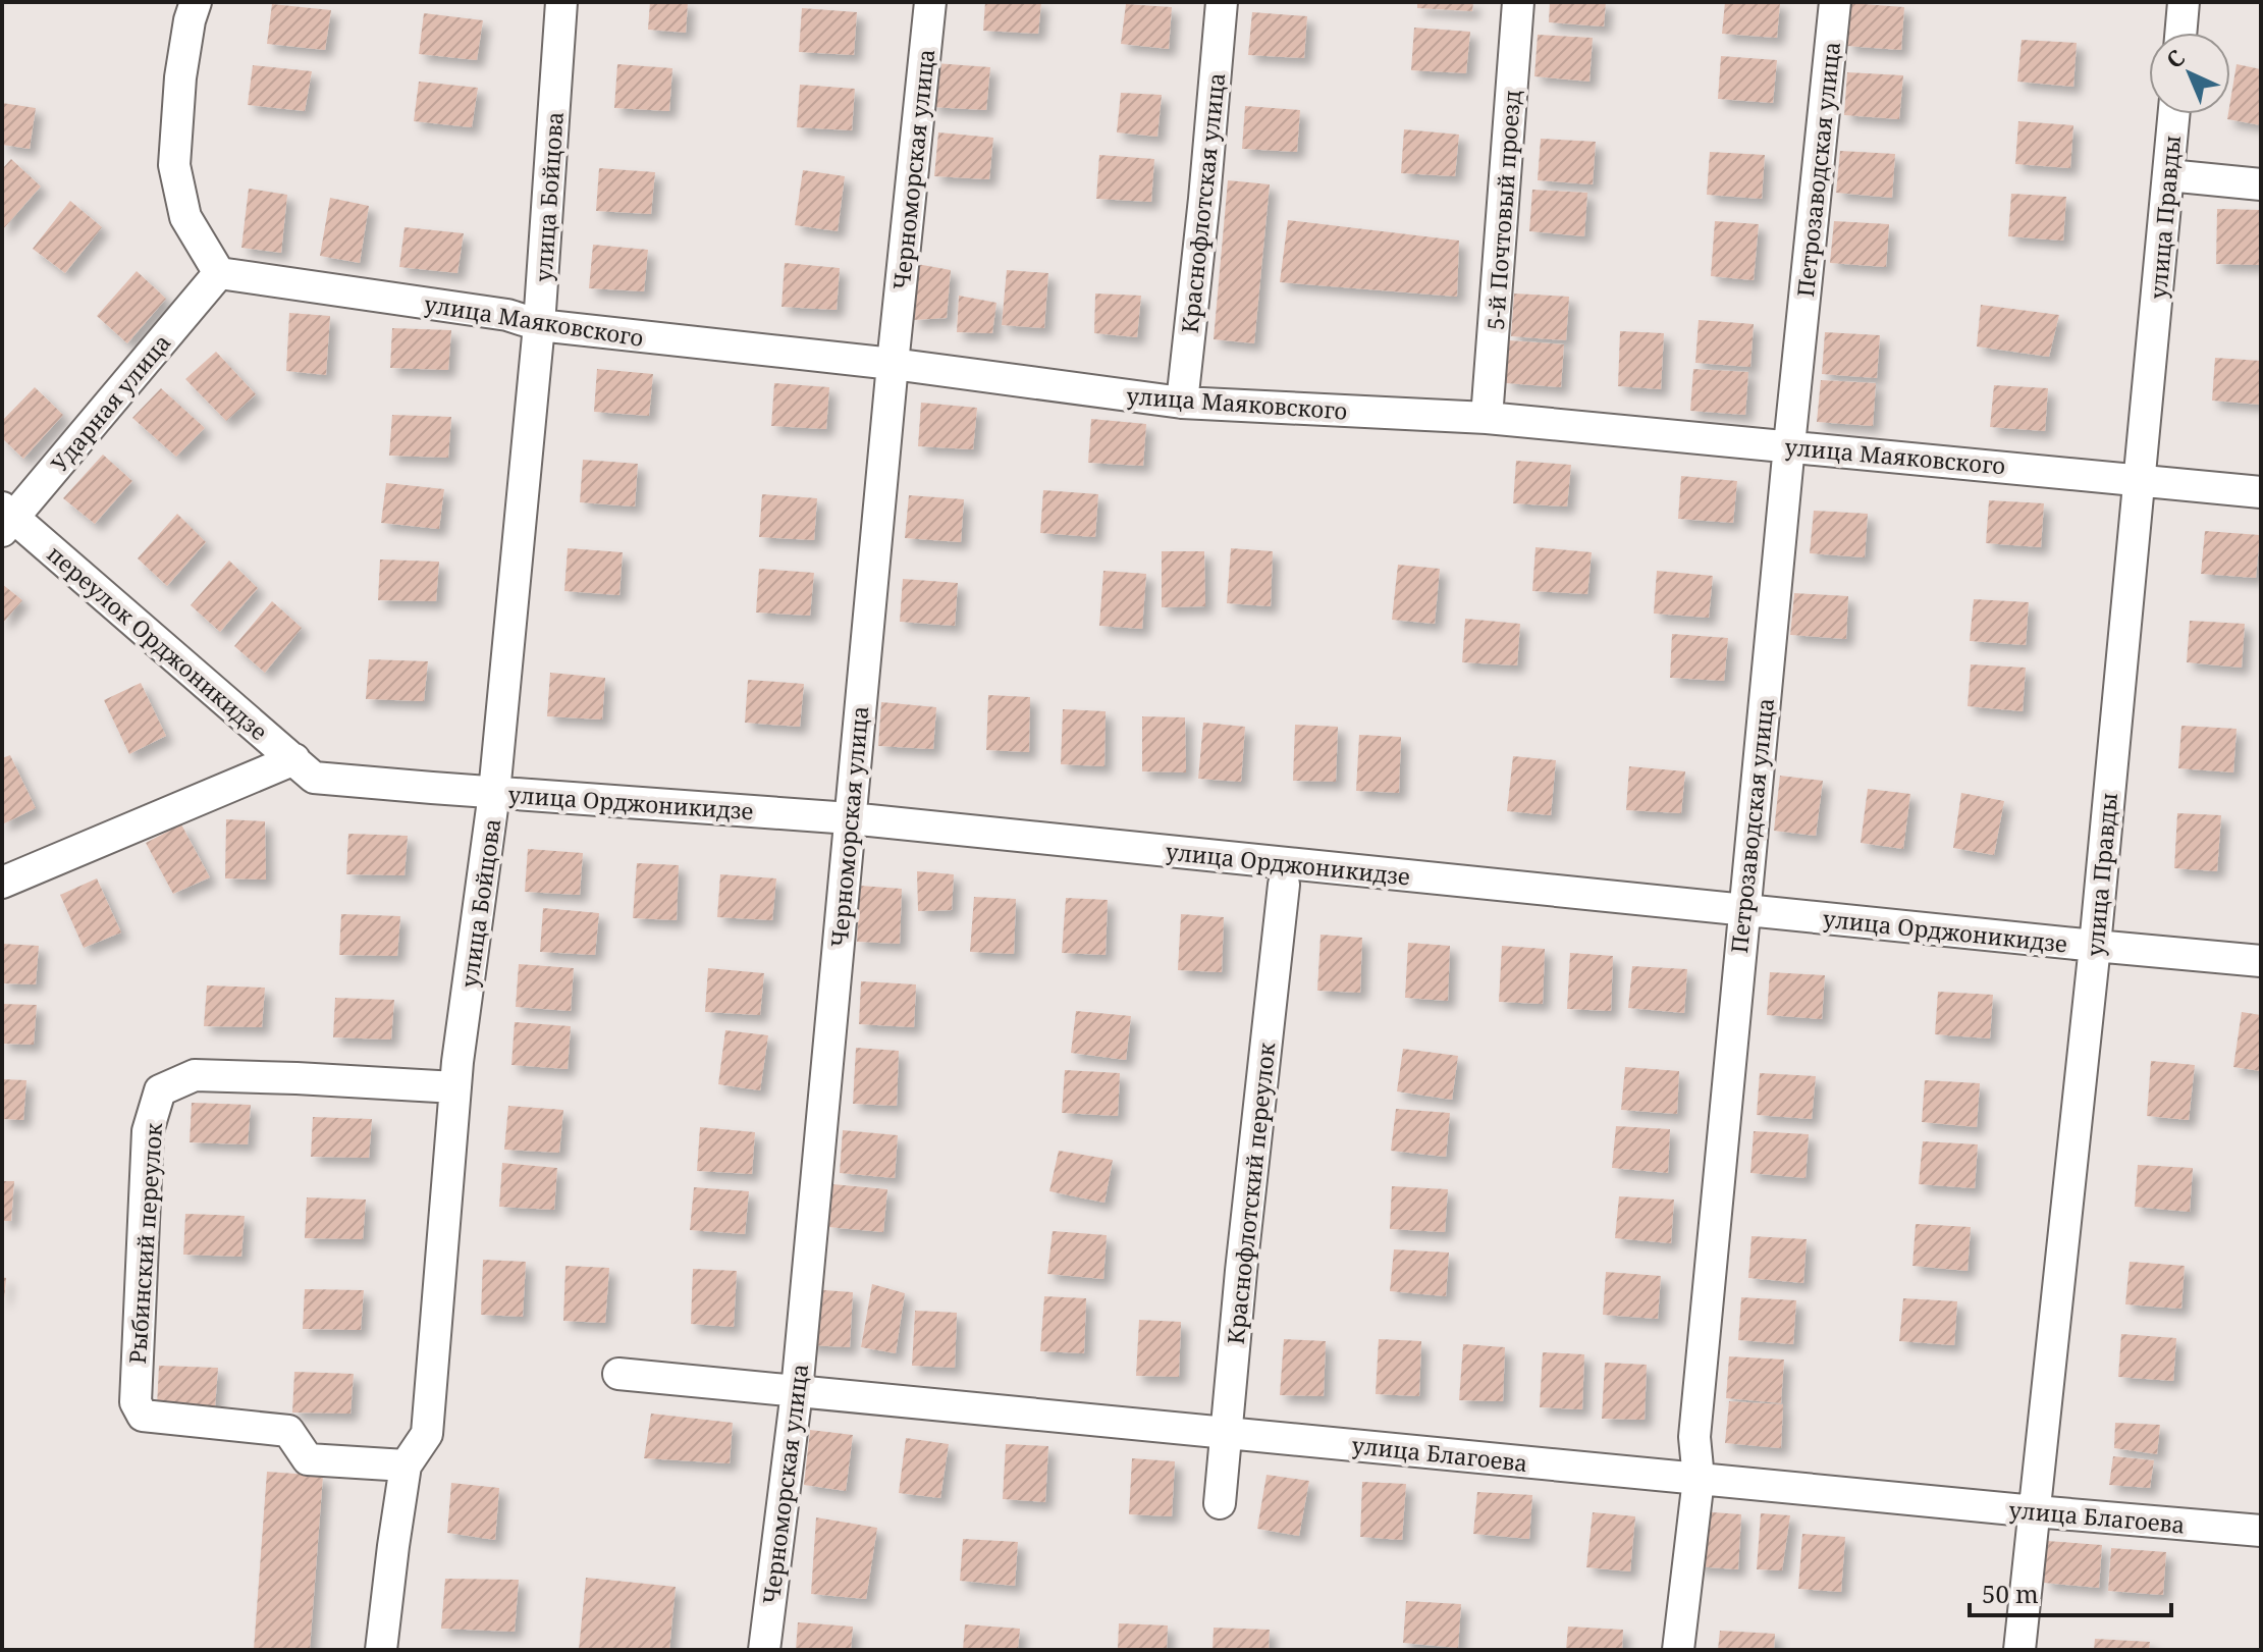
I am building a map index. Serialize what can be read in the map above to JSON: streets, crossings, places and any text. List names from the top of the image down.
{
  "streets": {
    "street": [
      "Черноморская улица",
      "Петрозаводская улица",
      "улица Бойцова",
      "Краснофлотская улица",
      "5-й Почтовый проезд",
      "улица Правды",
      "улица Маяковского",
      "Ударная улица",
      "переулок Орджоникидзе",
      "улица Орджоникидзе",
      "Краснофлотский переулок",
      "Рыбинский переулок",
      "улица Благоева"
    ]
  },
  "crossings": [
    ["Черноморская улица", "улица Маяковского"],
    ["Черноморская улица", "улица Орджоникидзе"],
    ["Черноморская улица", "улица Благоева"],
    ["Петрозаводская улица", "улица Маяковского"],
    ["Петрозаводская улица", "улица Орджоникидзе"],
    ["Петрозаводская улица", "улица Благоева"],
    ["улица Бойцова", "улица Маяковского"],
    ["улица Бойцова", "улица Орджоникидзе"],
    ["улица Бойцова", "Рыбинский переулок"],
    ["Краснофлотская улица", "улица Маяковского"],
    ["5-й Почтовый проезд", "улица Маяковского"],
    ["улица Правды", "улица Маяковского"],
    ["улица Правды", "улица Орджоникидзе"],
    ["улица Правды", "улица Благоева"],
    ["улица Маяковского", "Ударная улица"],
    ["Ударная улица", "переулок Орджоникидзе"],
    ["переулок Орджоникидзе", "улица Орджоникидзе"],
    ["Краснофлотский переулок", "улица Благоева"]
  ],
  "scale_bar": "50 m",
  "north": "top left"
}
